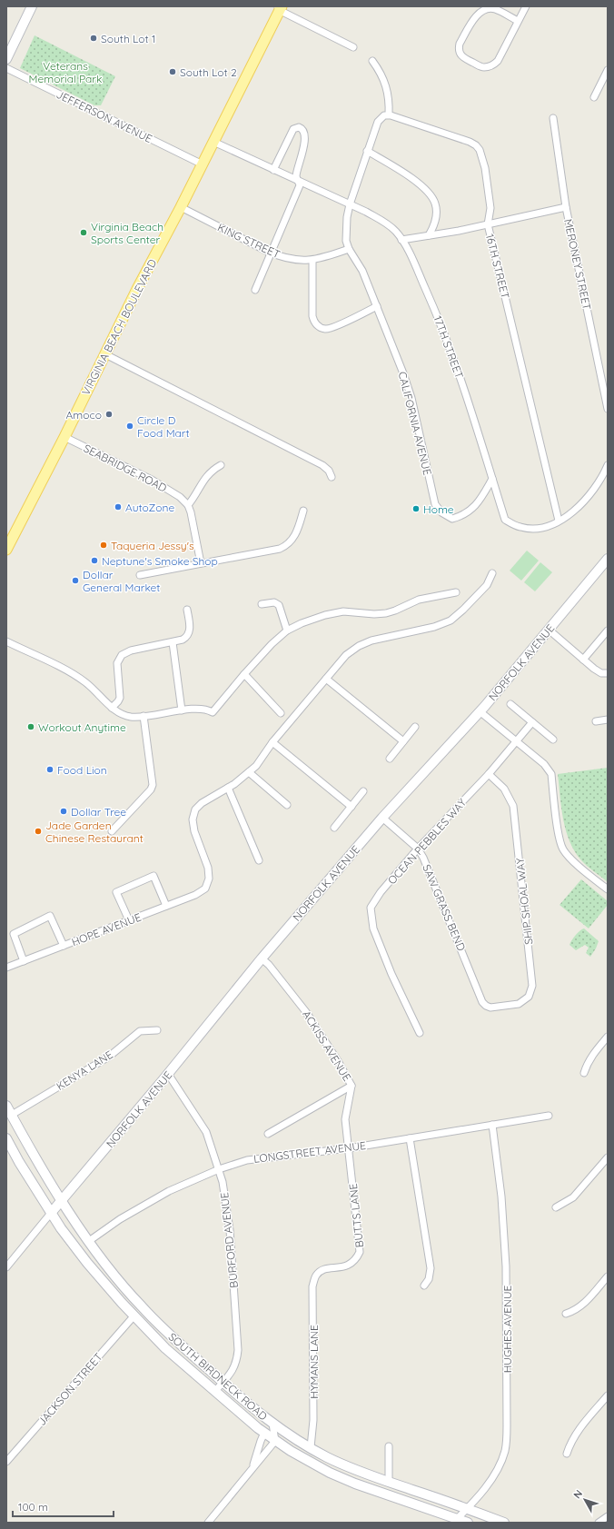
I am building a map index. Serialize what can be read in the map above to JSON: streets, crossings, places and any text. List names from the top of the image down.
{
  "streets": {
    "main road": ["VIRGINIA BEACH BOULEVARD", "NORFOLK AVENUE", "SOUTH BIRDNECK ROAD"],
    "street": [
      "JEFFERSON AVENUE",
      "KING STREET",
      "MERONEY STREET",
      "16TH STREET",
      "17TH STREET",
      "CALIFORNIA AVENUE",
      "SEABRIDGE ROAD",
      "OCEAN PEBBLES WAY",
      "SHIP SHOAL WAY",
      "SAW GRASS BEND",
      "HOPE AVENUE",
      "ACKISS AVENUE",
      "KENYA LANE",
      "LONGSTREET AVENUE",
      "BUTTS LANE",
      "BURFORD AVENUE",
      "HUGHES AVENUE",
      "HYMANS LANE",
      "JACKSON STREET"
    ]
  },
  "crossings": [
    ["JEFFERSON AVENUE", "VIRGINIA BEACH BOULEVARD"],
    ["KING STREET", "VIRGINIA BEACH BOULEVARD"],
    ["KING STREET", "CALIFORNIA AVENUE"],
    ["16TH STREET", "17TH STREET"],
    ["VIRGINIA BEACH BOULEVARD", "17TH STREET"],
    ["VIRGINIA BEACH BOULEVARD", "SEABRIDGE ROAD"],
    ["17TH STREET", "CALIFORNIA AVENUE"],
    ["NORFOLK AVENUE", "SAW GRASS BEND"],
    ["NORFOLK AVENUE", "ACKISS AVENUE"],
    ["NORFOLK AVENUE", "BURFORD AVENUE"],
    ["NORFOLK AVENUE", "SOUTH BIRDNECK ROAD"],
    ["OCEAN PEBBLES WAY", "SHIP SHOAL WAY"],
    ["OCEAN PEBBLES WAY", "SAW GRASS BEND"],
    ["SHIP SHOAL WAY", "SAW GRASS BEND"],
    ["ACKISS AVENUE", "LONGSTREET AVENUE"],
    ["ACKISS AVENUE", "BUTTS LANE"],
    ["KENYA LANE", "SOUTH BIRDNECK ROAD"],
    ["LONGSTREET AVENUE", "BUTTS LANE"],
    ["LONGSTREET AVENUE", "BURFORD AVENUE"],
    ["LONGSTREET AVENUE", "HUGHES AVENUE"],
    ["LONGSTREET AVENUE", "SOUTH BIRDNECK ROAD"],
    ["BUTTS LANE", "HYMANS LANE"],
    ["BURFORD AVENUE", "SOUTH BIRDNECK ROAD"],
    ["HUGHES AVENUE", "SOUTH BIRDNECK ROAD"],
    ["HYMANS LANE", "SOUTH BIRDNECK ROAD"],
    ["SOUTH BIRDNECK ROAD", "JACKSON STREET"]
  ],
  "parks": ["Veterans Memorial Park"],
  "places": [
    "South Lot 1",
    "South Lot 2",
    "Virginia Beach Sports Center",
    "Amoco",
    "Circle D Food Mart",
    "AutoZone",
    "Home",
    "Taqueria Jessy's",
    "Neptune's Smoke Shop",
    "Dollar General Market",
    "Workout Anytime",
    "Food Lion",
    "Dollar Tree",
    "Jade Garden Chinese Restaurant"
  ],
  "scale_bar": "100 m",
  "north": "top left"
}
